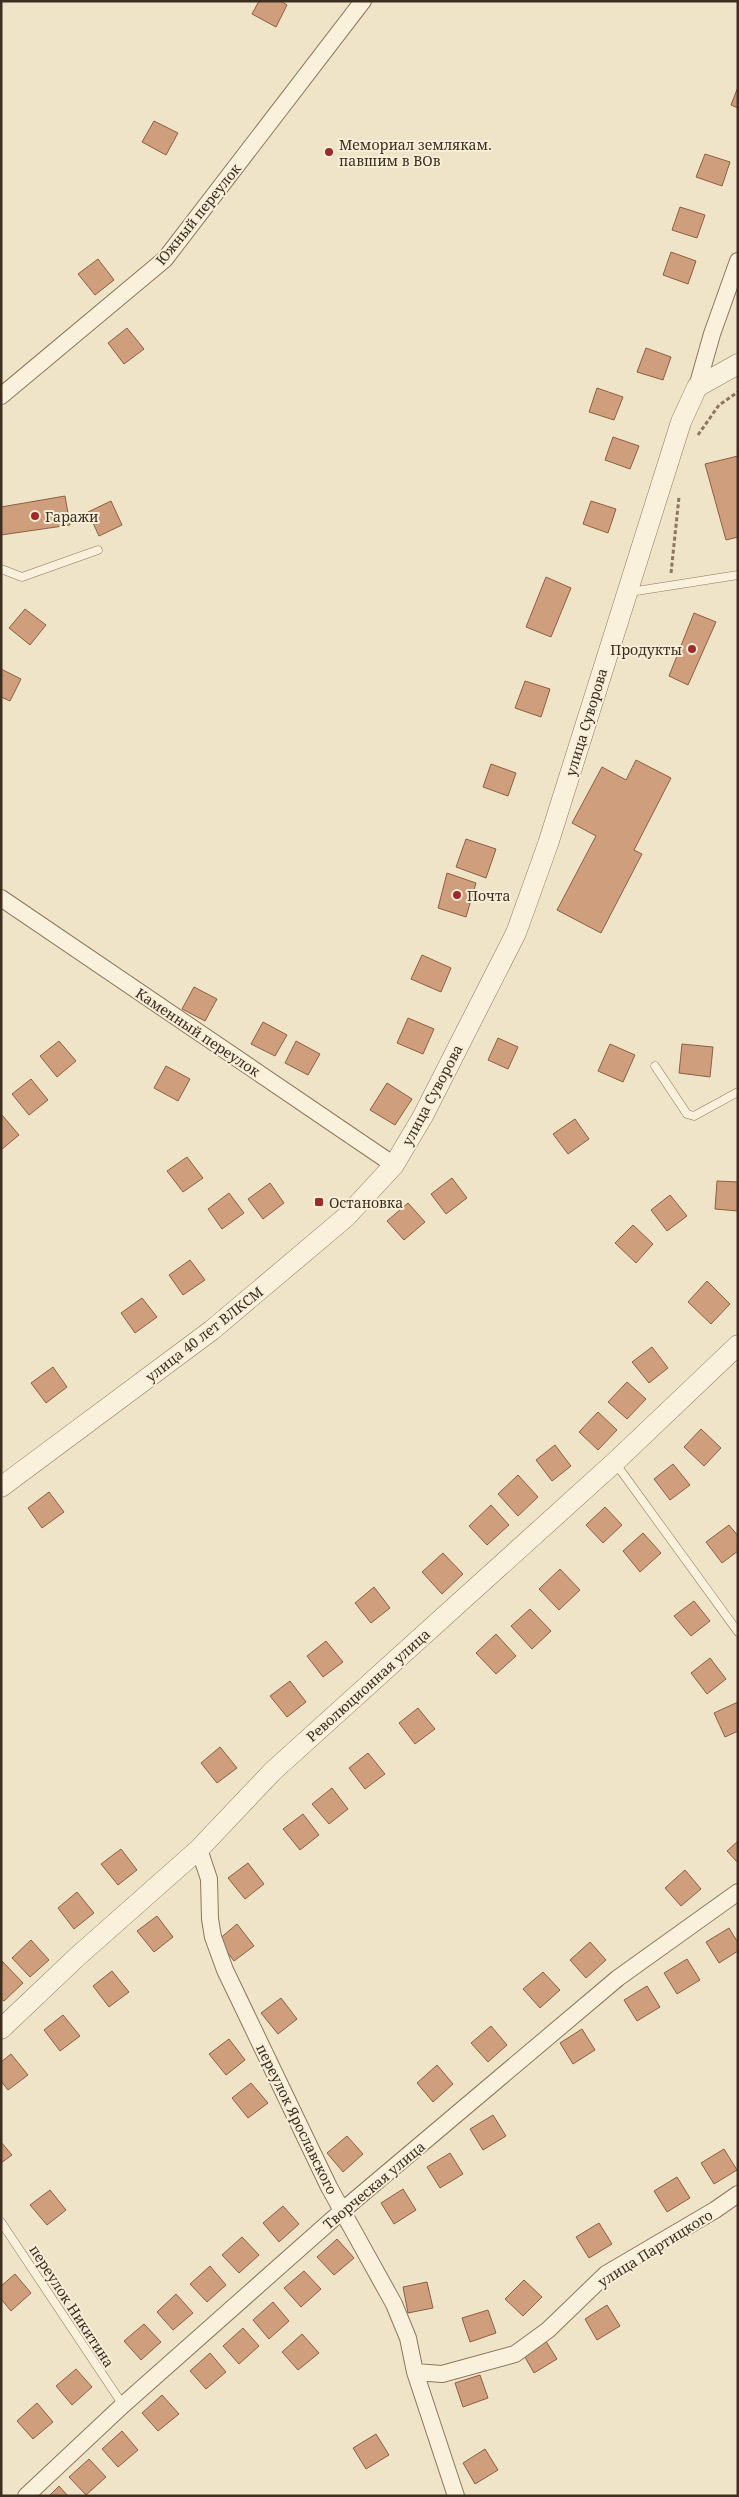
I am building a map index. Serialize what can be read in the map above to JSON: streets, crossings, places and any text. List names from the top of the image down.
{
  "streets": {
    "street": [
      "Южный переулок",
      "улица Суворова",
      "Каменный переулок",
      "улица 40 лет ВЛКСМ",
      "Революционная улица",
      "переулок Ярославского",
      "Творческая улица",
      "улица Партицкого"
    ],
    "lane": ["переулок Никитина"]
  },
  "crossings": [
    ["улица Суворова", "Каменный переулок"],
    ["улица Суворова", "улица 40 лет ВЛКСМ"],
    ["Каменный переулок", "улица 40 лет ВЛКСМ"],
    ["Революционная улица", "переулок Ярославского"],
    ["переулок Ярославского", "Творческая улица"],
    ["переулок Ярославского", "улица Партицкого"],
    ["Творческая улица", "переулок Никитина"]
  ],
  "places": {
    "other": [
      "Мемориал землякам. павшим в ВОв",
      "Гаражи",
      "Продукты",
      "Почта"
    ],
    "transit": ["Остановка"]
  }
}
